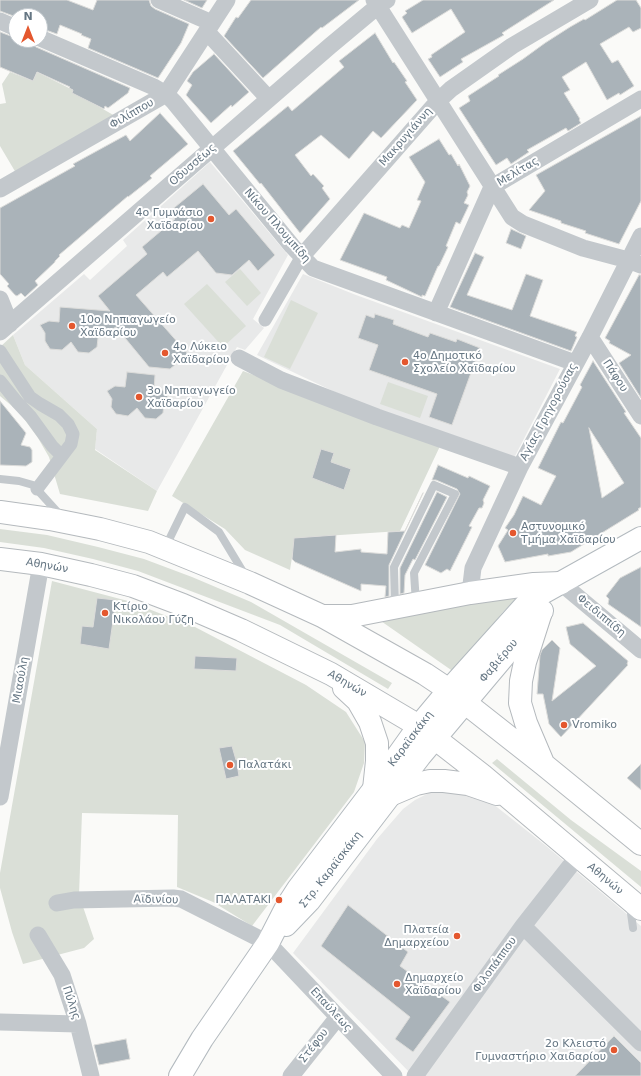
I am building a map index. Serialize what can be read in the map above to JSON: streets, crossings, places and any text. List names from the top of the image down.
{
  "streets": {
    "main road": [
      "Αθηνών",
      "Φαβιέρου",
      "Καραϊσκάκη",
      "Στρ. Καραϊσκάκη"
    ],
    "street": [
      "Φιλίππου",
      "Μακρυγιάννη",
      "Οδυσσέως",
      "Μελίτας",
      "Νίκου Πλουμπίδη",
      "Πάφου",
      "Αγίας Γρηγορούσας",
      "Φειδιππίδη",
      "Μιαούλη",
      "Αϊδινίου",
      "Φιλοπάππου",
      "Πύλης",
      "Επαύλεως",
      "Στέφου"
    ]
  },
  "crossings": [
    ["Φιλίππου", "Νίκου Πλουμπίδη"],
    ["Μακρυγιάννη", "Νίκου Πλουμπίδη"],
    ["Οδυσσέως", "Νίκου Πλουμπίδη"],
    ["Μελίτας", "Νίκου Πλουμπίδη"],
    ["Νίκου Πλουμπίδη", "Αγίας Γρηγορούσας"],
    ["Πάφου", "Αγίας Γρηγορούσας"],
    ["Αθηνών", "Μιαούλη"],
    ["Αθηνών", "Καραϊσκάκη"],
    ["Αθηνών", "Φιλοπάππου"],
    ["Φειδιππίδη", "Φαβιέρου"],
    ["Φαβιέρου", "Καραϊσκάκη"],
    ["Καραϊσκάκη", "Στρ. Καραϊσκάκη"],
    ["Στρ. Καραϊσκάκη", "Αϊδινίου"],
    ["Στρ. Καραϊσκάκη", "Επαύλεως"],
    ["Αϊδινίου", "Επαύλεως"],
    ["Επαύλεως", "Στέφου"]
  ],
  "places": [
    "4ο Γυμνάσιο Χαϊδαρίου",
    "10ο Νηπιαγωγείο Χαϊδαρίου",
    "4ο Λύκειο Χαϊδαρίου",
    "4ο Δημοτικό Σχολείο Χαϊδαρίου",
    "3ο Νηπιαγωγείο Χαϊδαρίου",
    "Αστυνομικό Τμήμα Χαϊδαρίου",
    "Κτίριο Νικολάου Γύζη",
    "Vromiko",
    "Παλατάκι",
    "ΠΑΛΑΤΑΚΙ",
    "Πλατεία Δημαρχείου",
    "Δημαρχείο Χαϊδαρίου",
    "2ο Κλειστό Γυμναστήριο Χαιδαρίου"
  ],
  "north": "top"
}
